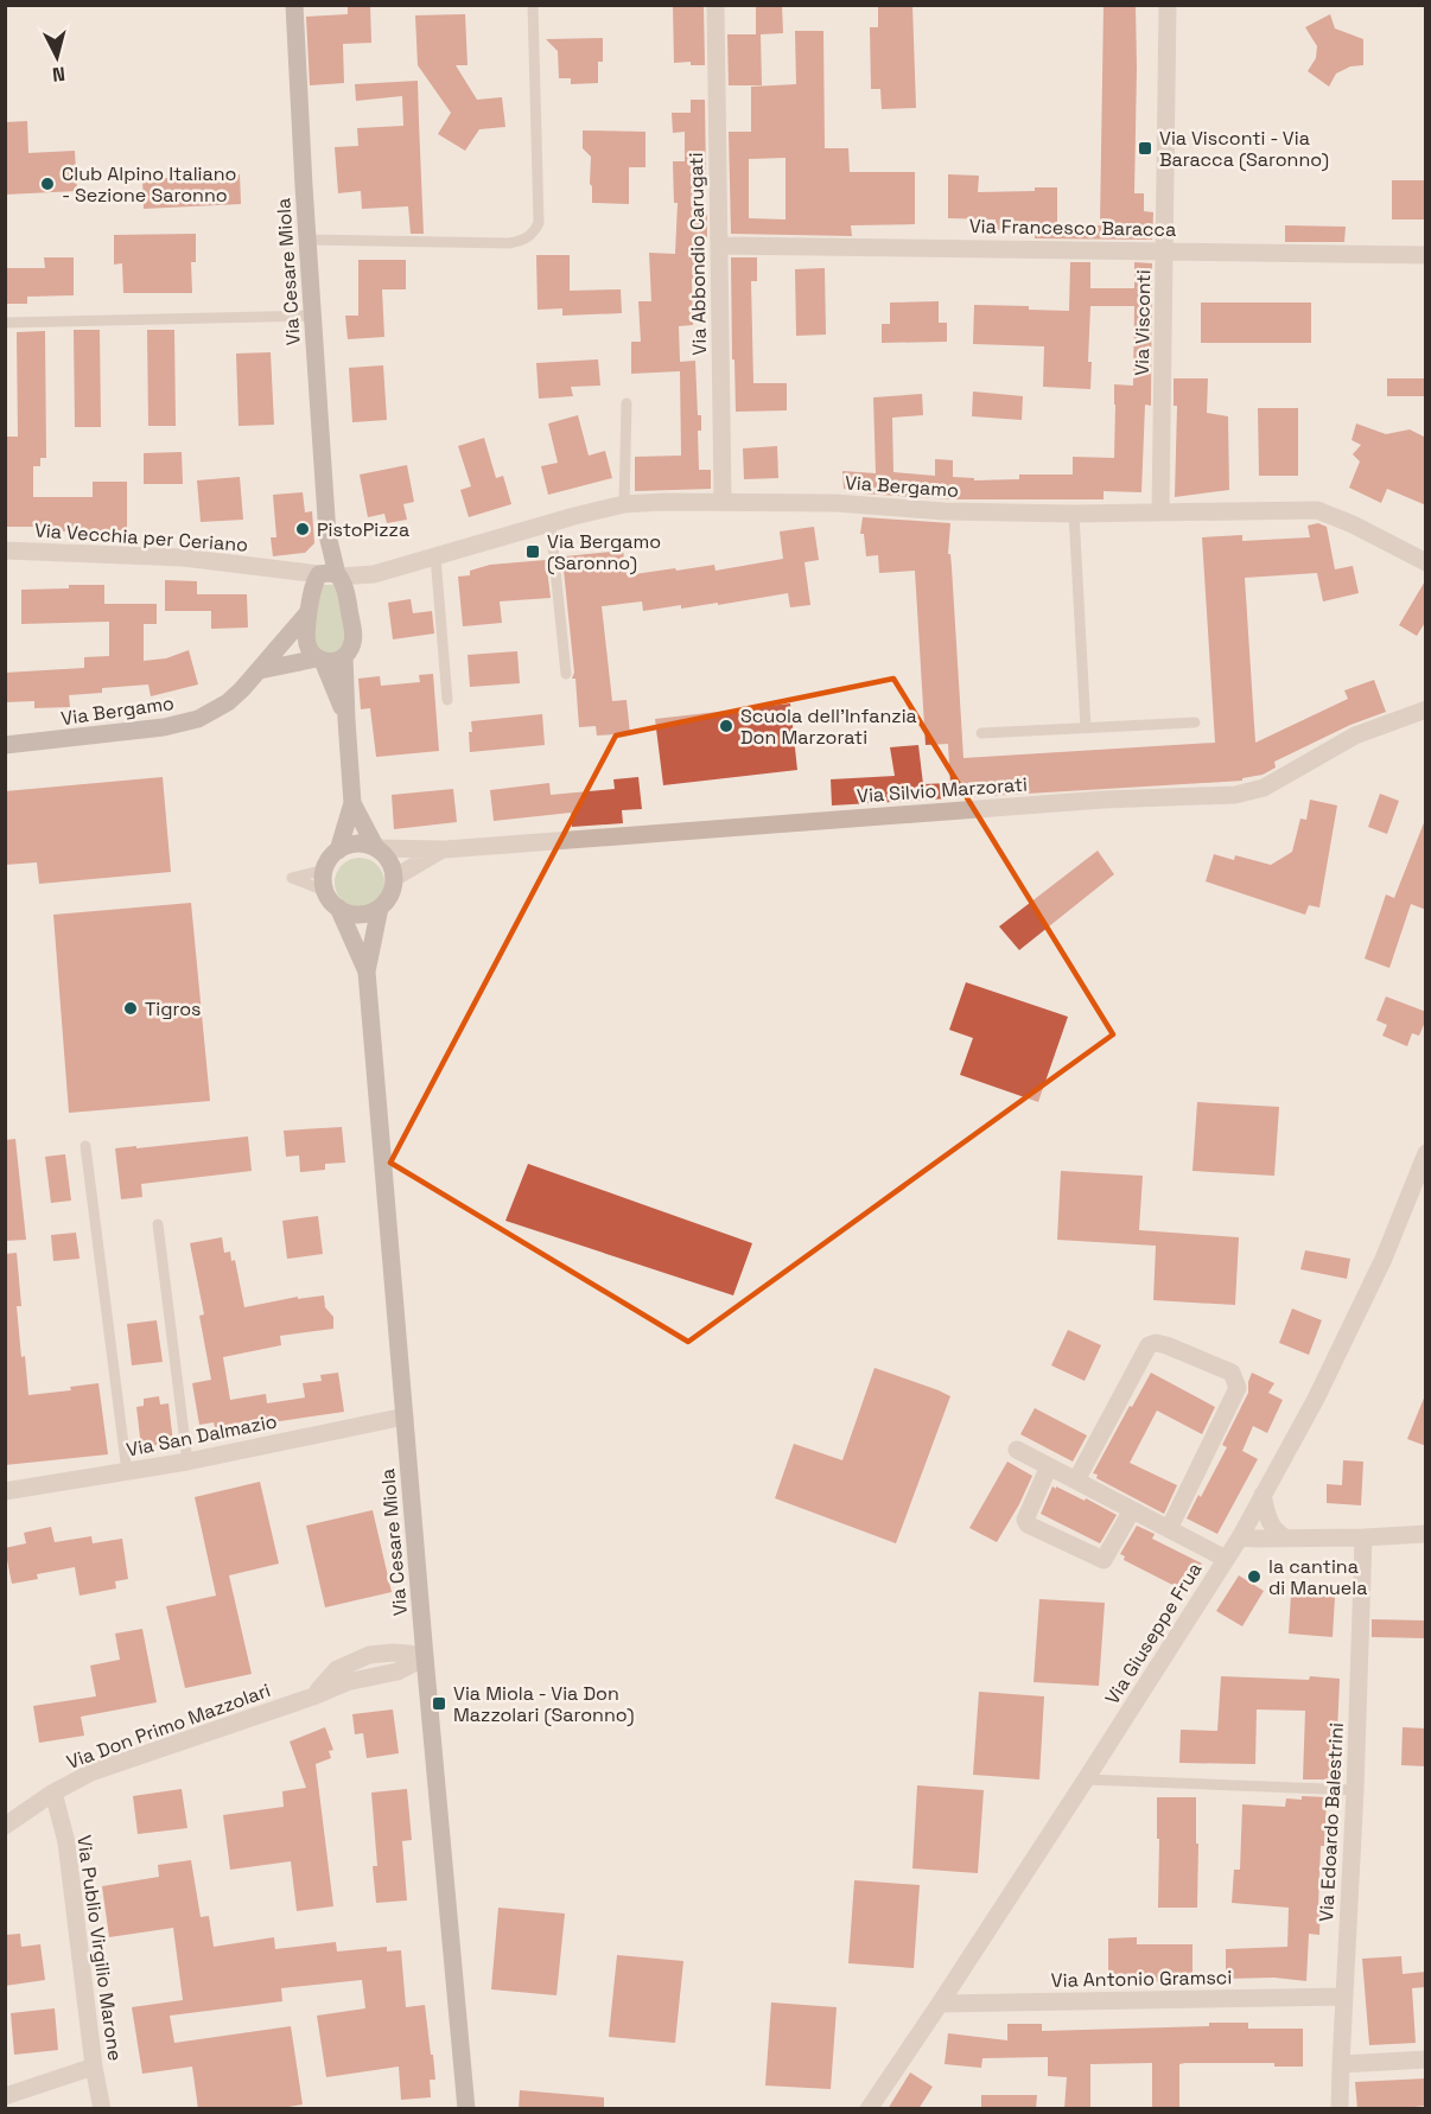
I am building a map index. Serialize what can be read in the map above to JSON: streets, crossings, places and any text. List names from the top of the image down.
{
  "streets": {
    "street": [
      "Via Francesco Baracca",
      "Via Abbondio Carugati",
      "Via Cesare Miola",
      "Via Visconti",
      "Via Bergamo",
      "Via Vecchia per Ceriano",
      "Via Silvio Marzorati",
      "Via San Dalmazio",
      "Via Giuseppe Frua",
      "Via Don Primo Mazzolari",
      "Via Edoardo Balestrini",
      "Via Publio Virgilio Marone",
      "Via Antonio Gramsci"
    ]
  },
  "crossings": [
    ["Via Francesco Baracca", "Via Abbondio Carugati"],
    ["Via Francesco Baracca", "Via Visconti"],
    ["Via Abbondio Carugati", "Via Bergamo"],
    ["Via Cesare Miola", "Via Bergamo"],
    ["Via Cesare Miola", "Via Vecchia per Ceriano"],
    ["Via Cesare Miola", "Via Silvio Marzorati"],
    ["Via Cesare Miola", "Via San Dalmazio"],
    ["Via Cesare Miola", "Via Don Primo Mazzolari"],
    ["Via Visconti", "Via Bergamo"],
    ["Via Bergamo", "Via Vecchia per Ceriano"],
    ["Via Giuseppe Frua", "Via Antonio Gramsci"],
    ["Via Don Primo Mazzolari", "Via Publio Virgilio Marone"],
    ["Via Edoardo Balestrini", "Via Antonio Gramsci"]
  ],
  "places": {
    "transit": ["Via Visconti - Via Baracca (Saronno)", "Via Bergamo (Saronno)", "Via Miola - Via Don Mazzolari (Saronno)"],
    "other": [
      "Club Alpino Italiano - Sezione Saronno",
      "PistoPizza",
      "Scuola dell'Infanzia Don Marzorati",
      "Tigros",
      "la cantina di Manuela"
    ]
  },
  "north": "bottom"
}
